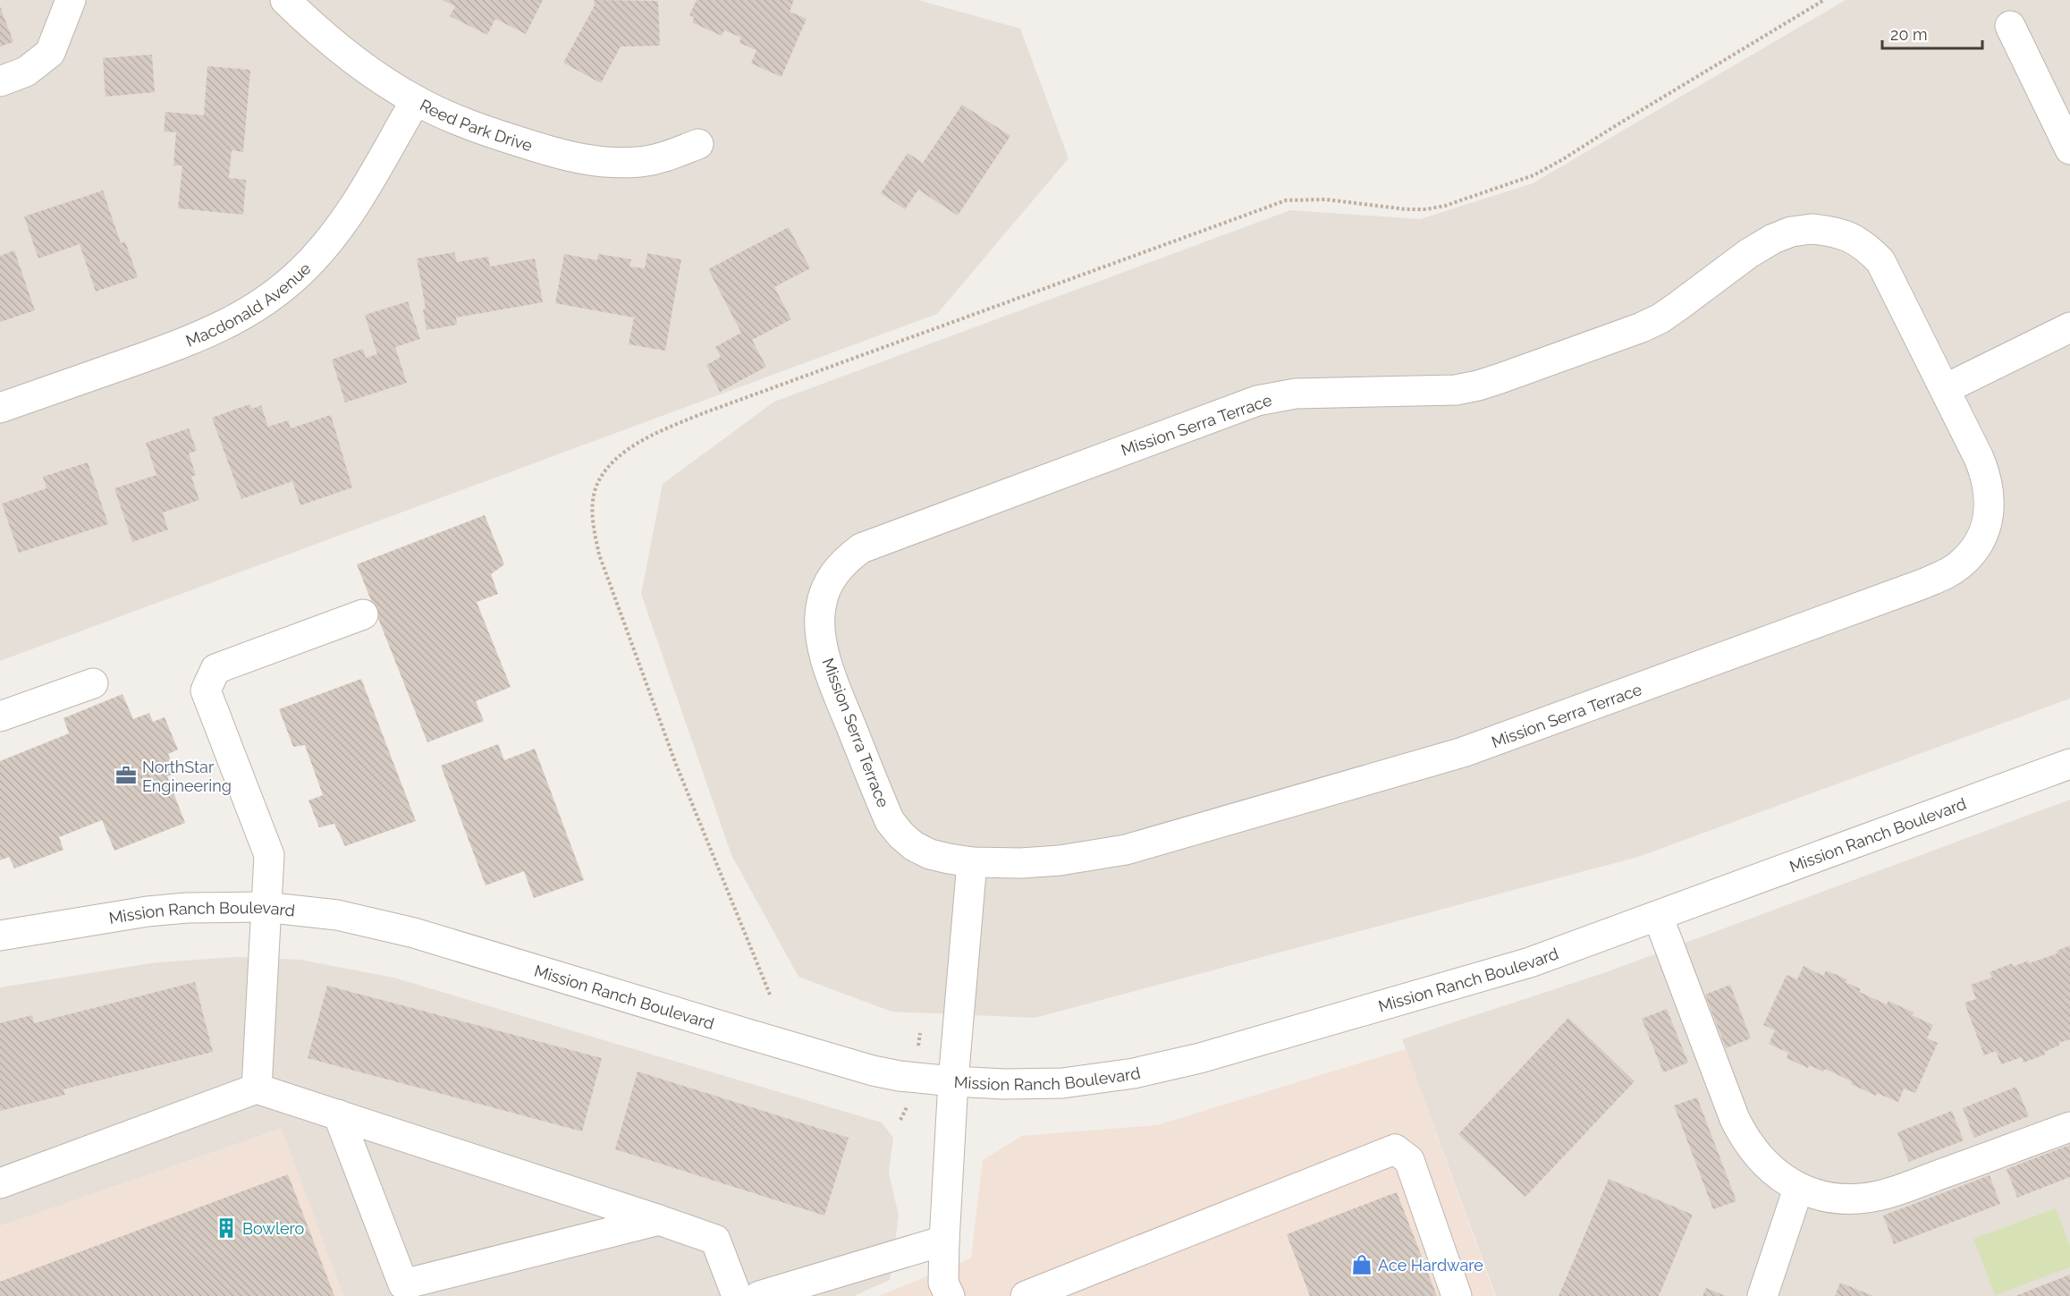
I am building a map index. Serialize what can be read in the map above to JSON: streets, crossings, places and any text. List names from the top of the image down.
{
  "streets": {
    "street": [
      "Reed Park Drive",
      "Macdonald Avenue",
      "Mission Serra Terrace",
      "Mission Ranch Boulevard"
    ]
  },
  "crossings": [
    ["Reed Park Drive", "Macdonald Avenue"]
  ],
  "places": {
    "office": ["NorthStar Engineering"],
    "building": ["Bowlero"],
    "shop": ["Ace Hardware"]
  },
  "scale_bar": "20 m"
}
